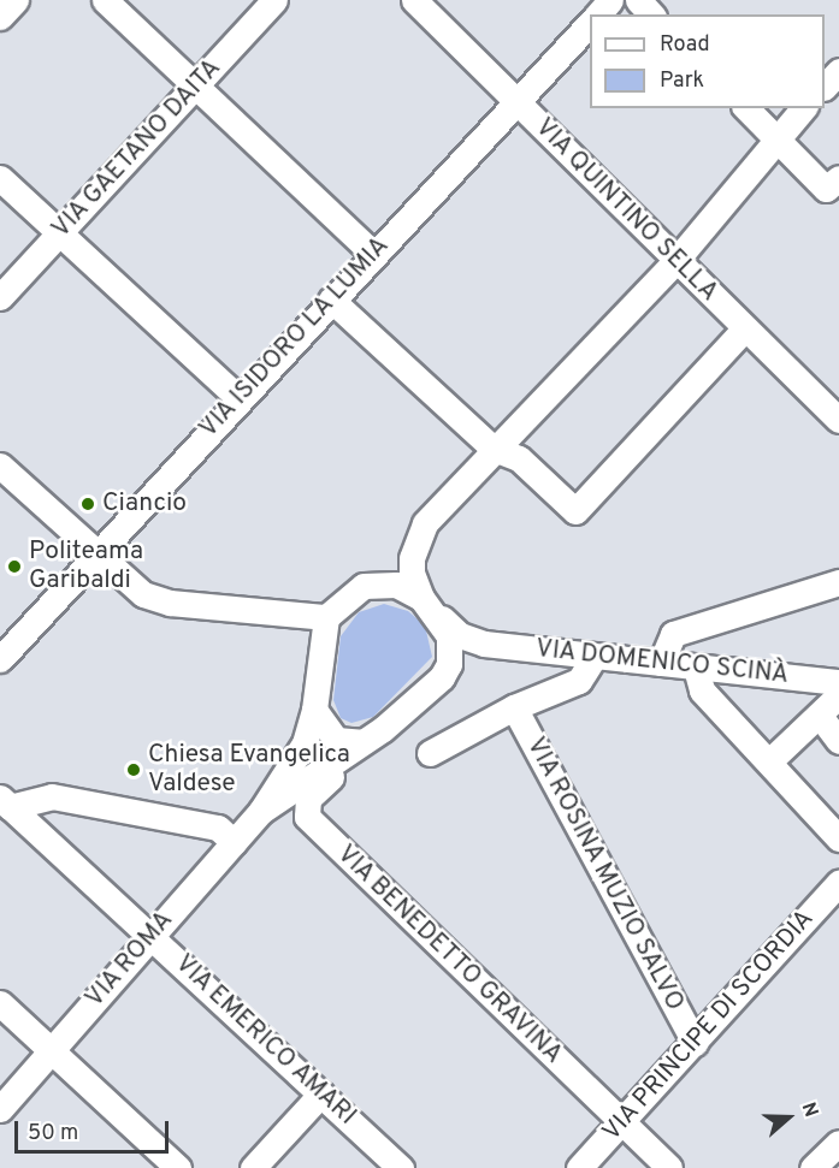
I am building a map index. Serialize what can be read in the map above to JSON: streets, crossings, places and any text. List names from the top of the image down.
{
  "streets": {
    "street": [
      "VIA GAETANO DAITA",
      "VIA QUINTINO SELLA",
      "VIA ISIDORO LA LUMIA",
      "VIA DOMENICO SCINÀ",
      "VIA ROSINA MUZIO SALVO",
      "VIA BENEDETTO GRAVINA",
      "VIA ROMA",
      "VIA PRINCIPE DI SCORDIA",
      "VIA EMERICO AMARI"
    ]
  },
  "crossings": [
    ["VIA QUINTINO SELLA", "VIA ISIDORO LA LUMIA"],
    ["VIA DOMENICO SCINÀ", "VIA BENEDETTO GRAVINA"],
    ["VIA ROSINA MUZIO SALVO", "VIA PRINCIPE DI SCORDIA"],
    ["VIA BENEDETTO GRAVINA", "VIA PRINCIPE DI SCORDIA"],
    ["VIA ROMA", "VIA EMERICO AMARI"]
  ],
  "places": ["Ciancio", "Politeama Garibaldi", "Chiesa Evangelica Valdese"],
  "legend": ["Road", "Park"],
  "scale_bar": "50 m",
  "north": "right"
}
